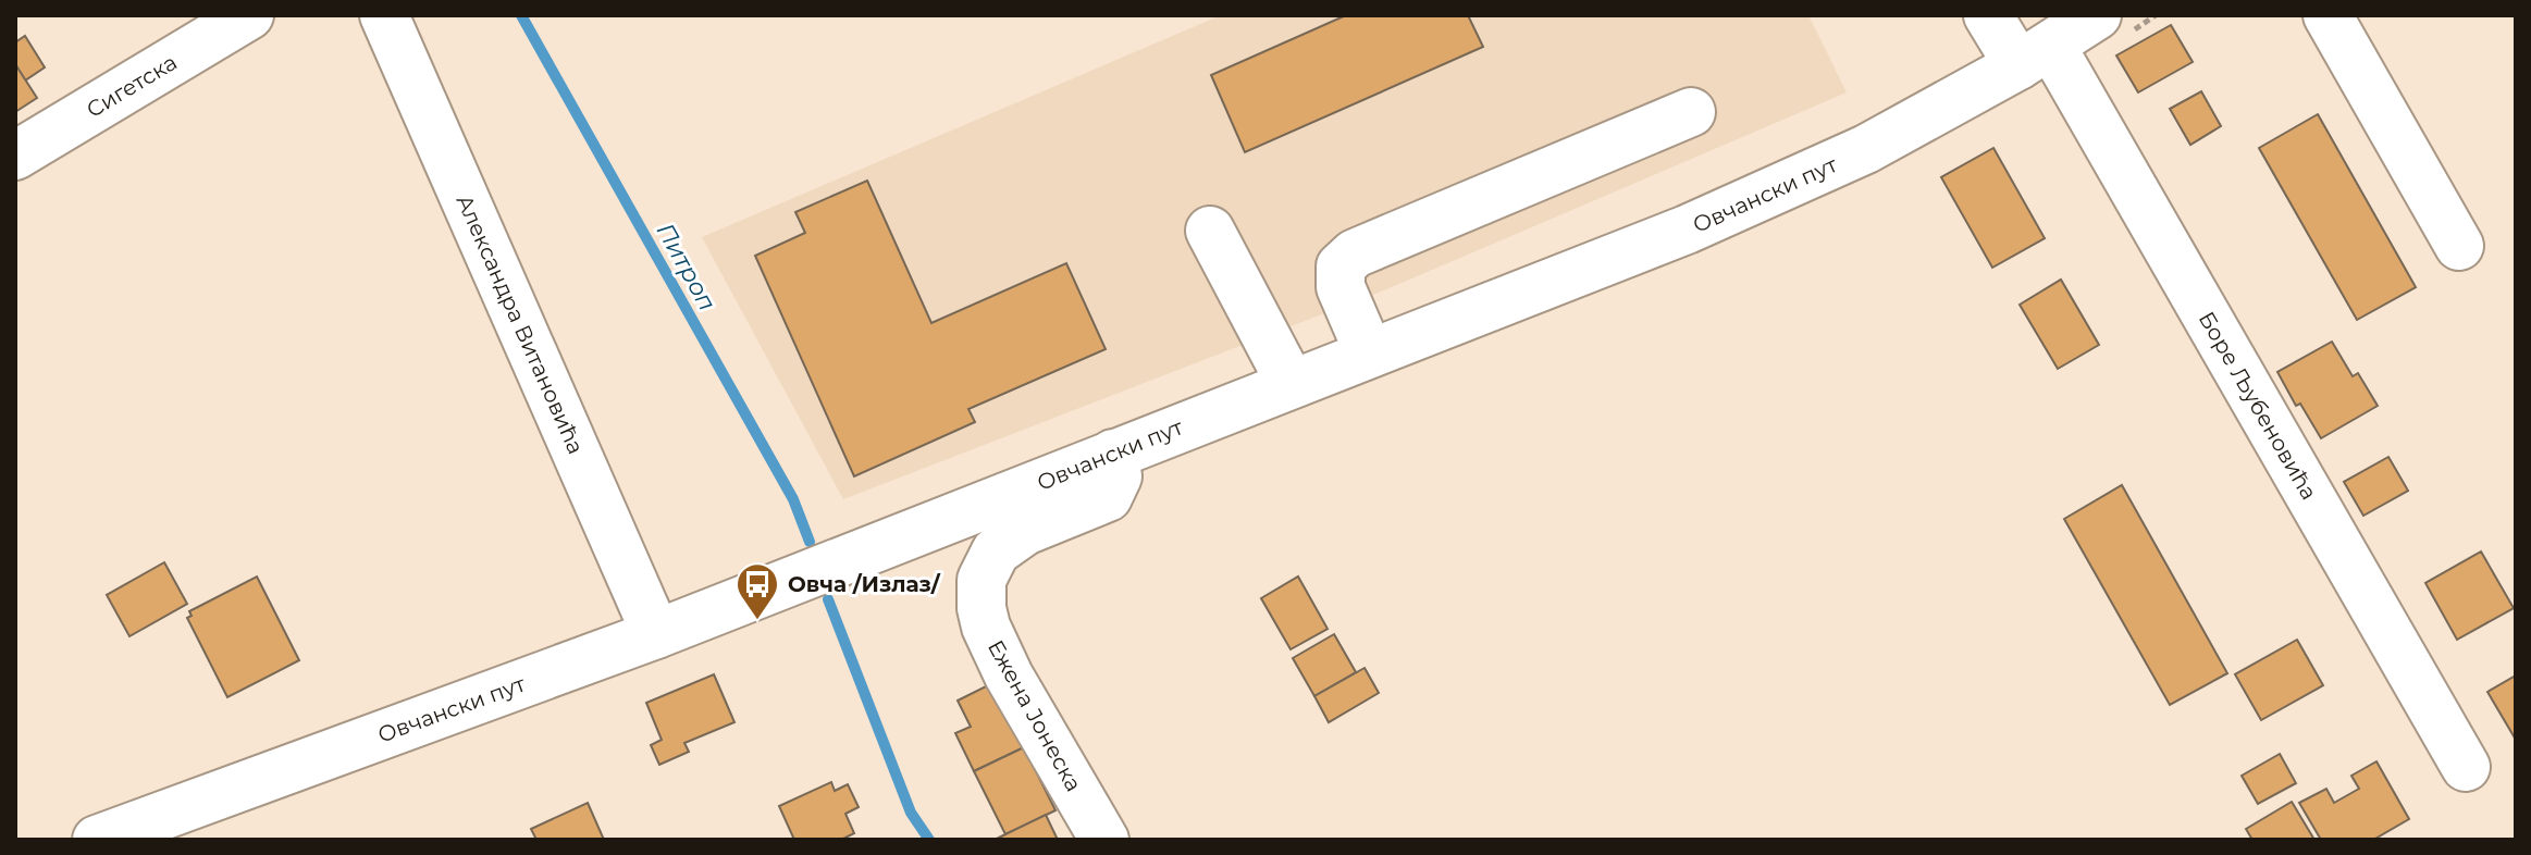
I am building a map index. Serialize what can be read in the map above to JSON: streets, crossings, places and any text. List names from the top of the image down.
{
  "streets": {
    "street": [
      "Сигетска",
      "Овчански пут",
      "Александра Витановића",
      "Боре Љубеновића",
      "Ежена Јонеска"
    ]
  },
  "crossings": [
    ["Овчански пут", "Александра Витановића"],
    ["Овчански пут", "Боре Љубеновића"],
    ["Овчански пут", "Ежена Јонеска"]
  ],
  "water": ["Питроп"],
  "places": {
    "bus stop": ["Овча /Излаз/"]
  }
}
